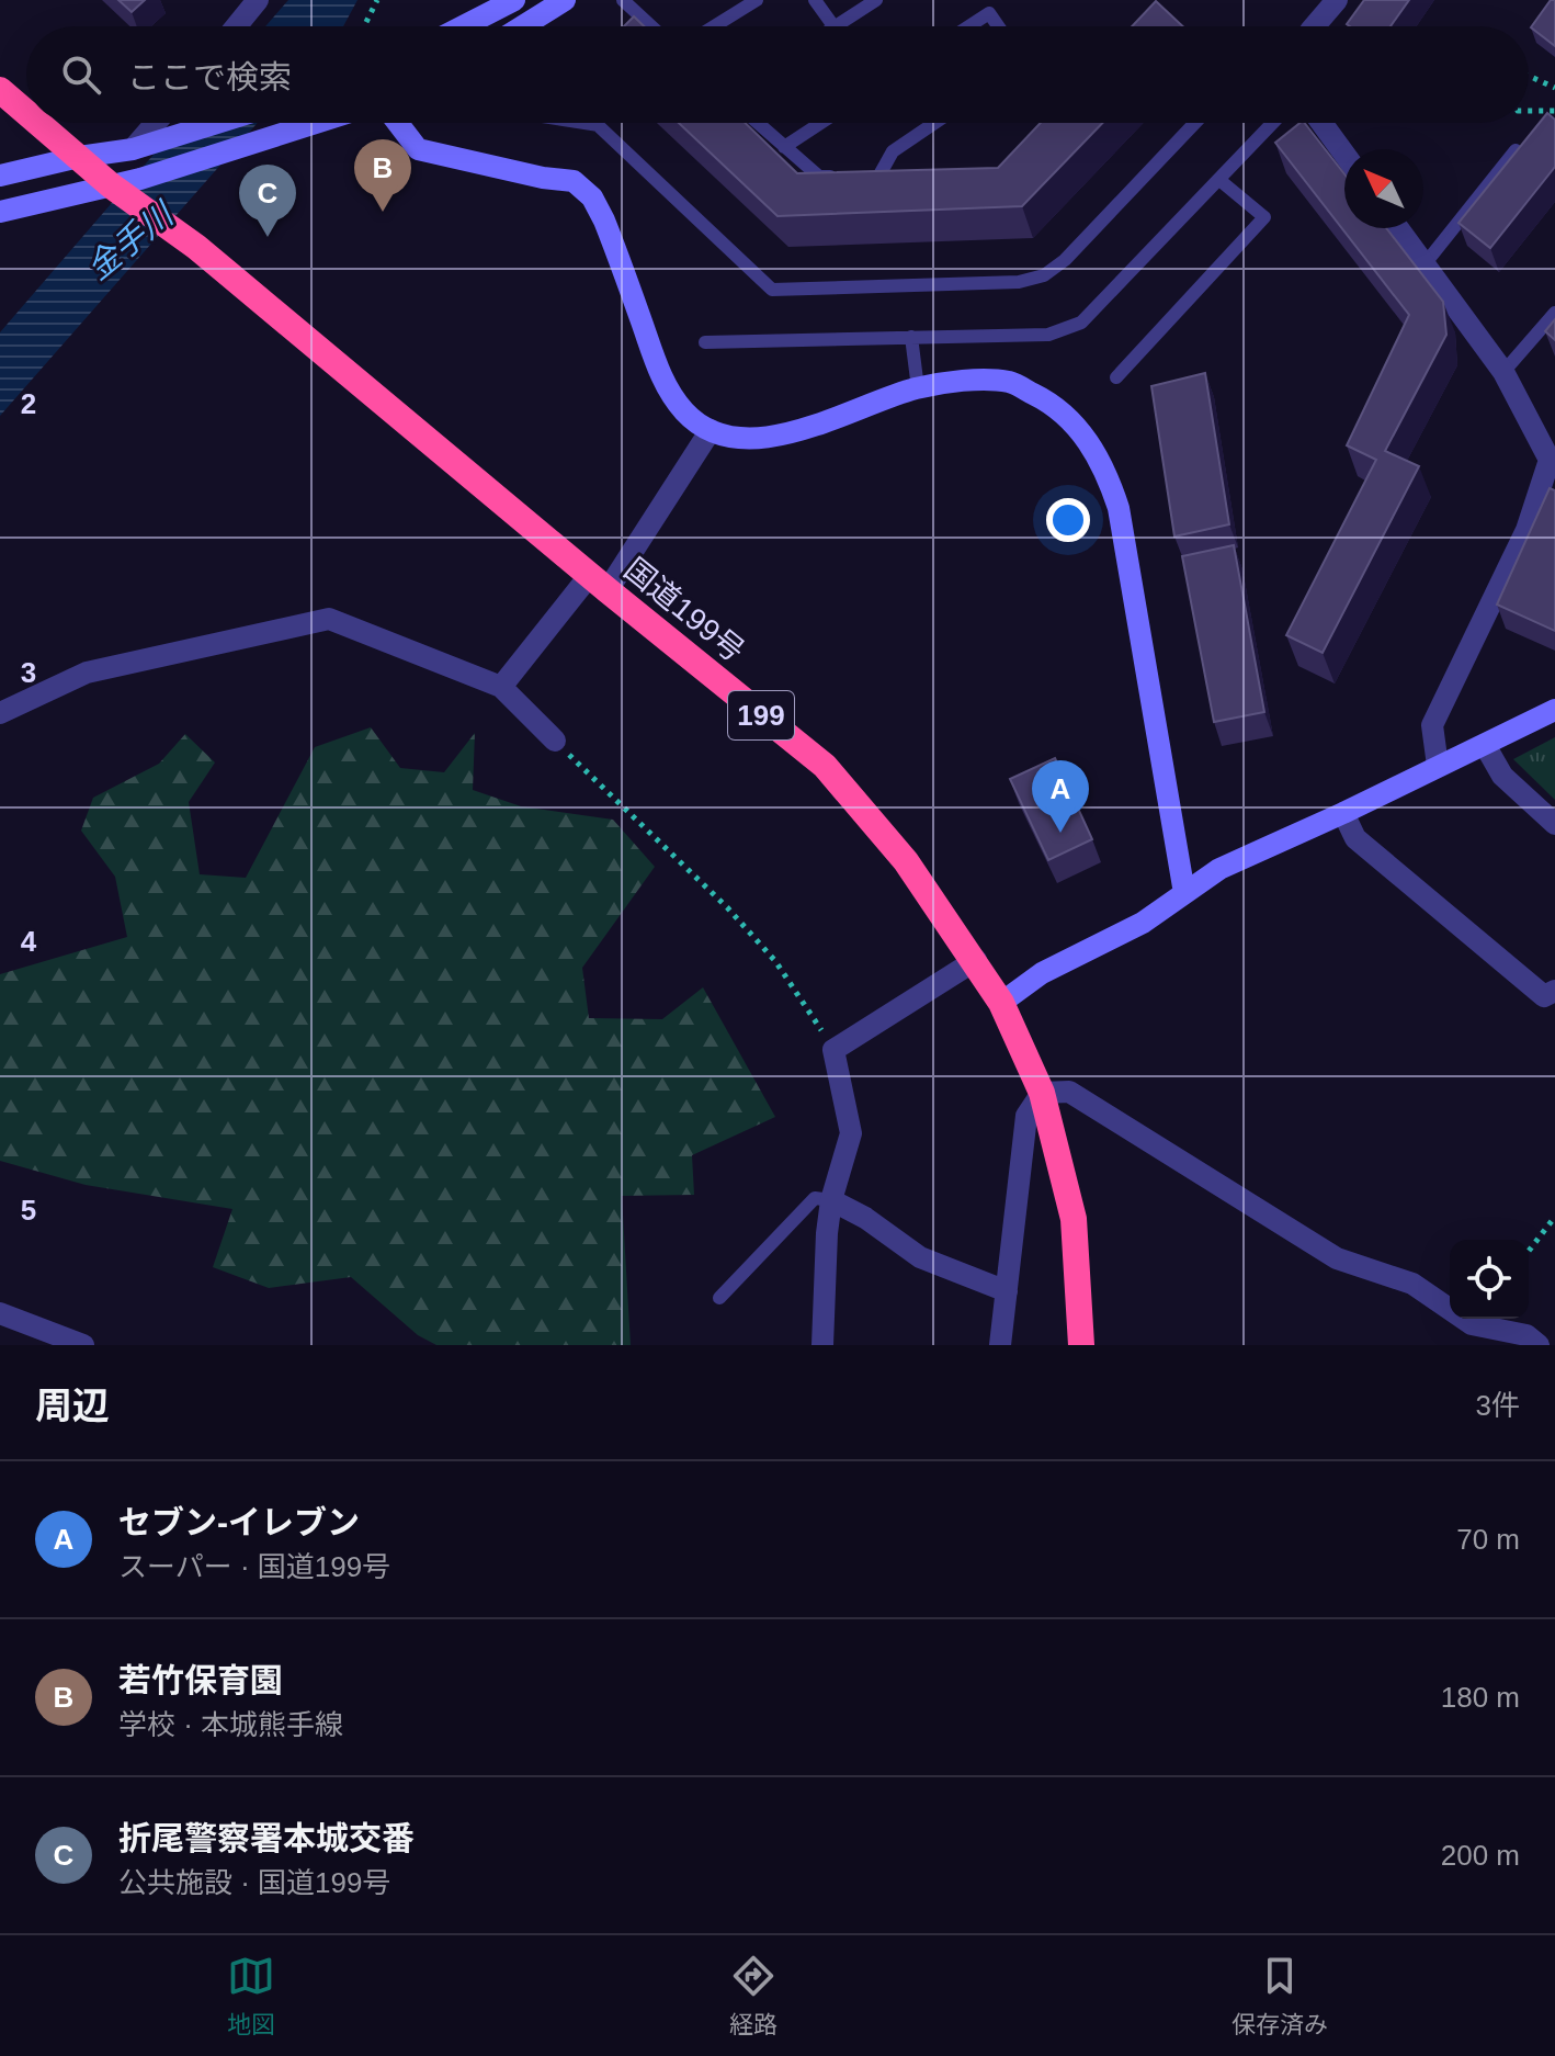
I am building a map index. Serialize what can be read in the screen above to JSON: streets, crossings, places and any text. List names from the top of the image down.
{
  "streets": {
    "highway": ["国道199号", "199"]
  },
  "water": ["金手川"],
  "north": "top left",
  "page": {
    "search": "ここで検索",
    "pins": ["B", "C", "A"],
    "heading": ["周辺", "3件"],
    "list": [
      {
        "mark": "A",
        "name": "セブン-イレブン",
        "note": "スーパー · 国道199号",
        "value": "70 m"
      },
      {
        "mark": "B",
        "name": "若竹保育園",
        "note": "学校 · 本城熊手線",
        "value": "180 m"
      },
      {
        "mark": "C",
        "name": "折尾警察署本城交番",
        "note": "公共施設 · 国道199号",
        "value": "200 m"
      }
    ],
    "nav": ["地図", "経路", "保存済み"]
  },
  "grid": {
    "rows": [
      "2",
      "3",
      "4",
      "5"
    ]
  }
}
